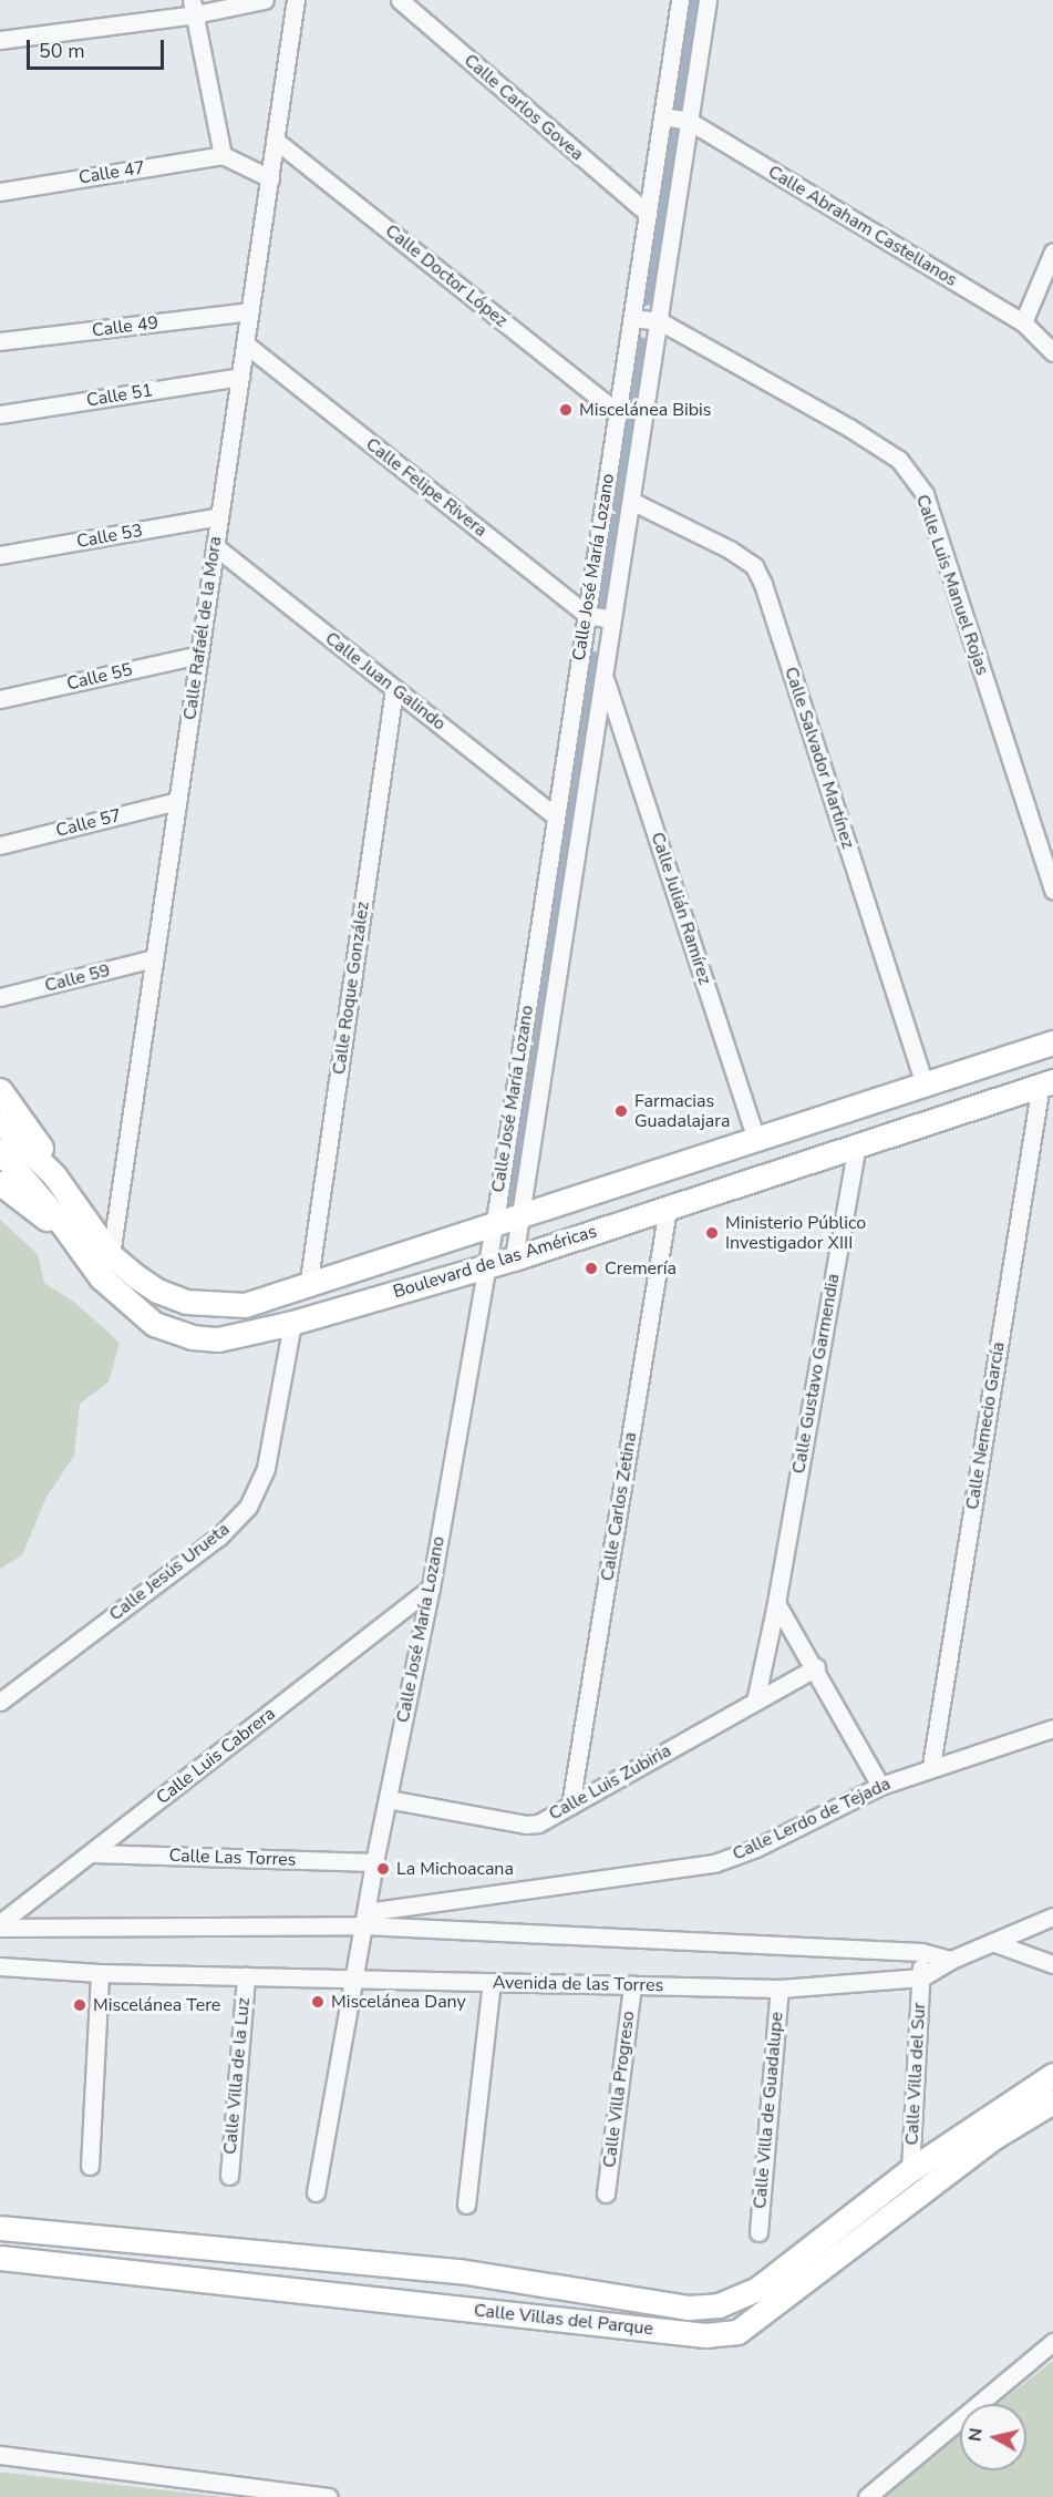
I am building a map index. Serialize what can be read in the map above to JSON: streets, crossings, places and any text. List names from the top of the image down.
{
  "streets": {
    "main road": ["Boulevard de las Américas", "Calle Villas del Parque"],
    "street": [
      "Calle Carlos Govea",
      "Calle 47",
      "Calle Abraham Castellanos",
      "Calle Doctor López",
      "Calle 49",
      "Calle 51",
      "Calle Felipe Rivera",
      "Calle 53",
      "Calle José María Lozano",
      "Calle Luis Manuel Rojas",
      "Calle Rafaél de la Mora",
      "Calle 55",
      "Calle Juan Galindo",
      "Calle Salvador Martínez",
      "Calle 57",
      "Calle Julián Ramírez",
      "Calle 59",
      "Calle Roque González",
      "Calle Gustavo Garmendia",
      "Calle Nemecio García",
      "Calle Carlos Zetina",
      "Calle Jesús Urueta",
      "Calle Luis Cabrera",
      "Calle Luis Zubiria",
      "Calle Lerdo de Tejada",
      "Calle Las Torres",
      "Avenida de las Torres",
      "Calle Villa del Sur",
      "Calle Villa de la Luz",
      "Calle Villa Progreso",
      "Calle Villa de Guadalupe"
    ]
  },
  "crossings": [
    ["Calle Carlos Govea", "Calle José María Lozano"],
    ["Calle Abraham Castellanos", "Calle José María Lozano"],
    ["Calle Doctor López", "Calle José María Lozano"],
    ["Calle Doctor López", "Calle Rafaél de la Mora"],
    ["Calle 49", "Calle Rafaél de la Mora"],
    ["Calle 51", "Calle Rafaél de la Mora"],
    ["Calle Felipe Rivera", "Calle José María Lozano"],
    ["Calle Felipe Rivera", "Calle Rafaél de la Mora"],
    ["Calle 53", "Calle Rafaél de la Mora"],
    ["Calle José María Lozano", "Calle Luis Manuel Rojas"],
    ["Calle José María Lozano", "Calle Juan Galindo"],
    ["Calle José María Lozano", "Calle Salvador Martínez"],
    ["Calle José María Lozano", "Calle Julián Ramírez"],
    ["Calle José María Lozano", "Boulevard de las Américas"],
    ["Calle José María Lozano", "Calle Luis Cabrera"],
    ["Calle José María Lozano", "Calle Luis Zubiria"],
    ["Calle José María Lozano", "Calle Lerdo de Tejada"],
    ["Calle José María Lozano", "Calle Las Torres"],
    ["Calle José María Lozano", "Avenida de las Torres"],
    ["Calle Rafaél de la Mora", "Calle 55"],
    ["Calle Rafaél de la Mora", "Calle Juan Galindo"],
    ["Calle Rafaél de la Mora", "Calle 57"],
    ["Calle Rafaél de la Mora", "Calle 59"],
    ["Calle Rafaél de la Mora", "Boulevard de las Américas"],
    ["Calle Juan Galindo", "Calle Roque González"],
    ["Calle Salvador Martínez", "Boulevard de las Américas"],
    ["Calle Julián Ramírez", "Boulevard de las Américas"],
    ["Calle Roque González", "Boulevard de las Américas"],
    ["Boulevard de las Américas", "Calle Gustavo Garmendia"],
    ["Boulevard de las Américas", "Calle Nemecio García"],
    ["Boulevard de las Américas", "Calle Carlos Zetina"],
    ["Boulevard de las Américas", "Calle Jesús Urueta"],
    ["Calle Gustavo Garmendia", "Calle Luis Zubiria"],
    ["Calle Nemecio García", "Calle Lerdo de Tejada"],
    ["Calle Carlos Zetina", "Calle Luis Zubiria"],
    ["Calle Luis Cabrera", "Calle Las Torres"],
    ["Avenida de las Torres", "Calle Villa del Sur"],
    ["Avenida de las Torres", "Calle Villa de la Luz"],
    ["Avenida de las Torres", "Calle Villa Progreso"],
    ["Avenida de las Torres", "Calle Villa de Guadalupe"],
    ["Calle Villa del Sur", "Calle Villas del Parque"]
  ],
  "places": [
    "Miscelánea Bibis",
    "Farmacias Guadalajara",
    "Ministerio Público Investigador XIII",
    "Cremería",
    "La Michoacana",
    "Miscelánea Dany",
    "Miscelánea Tere"
  ],
  "scale_bar": "50 m",
  "north": "left"
}
